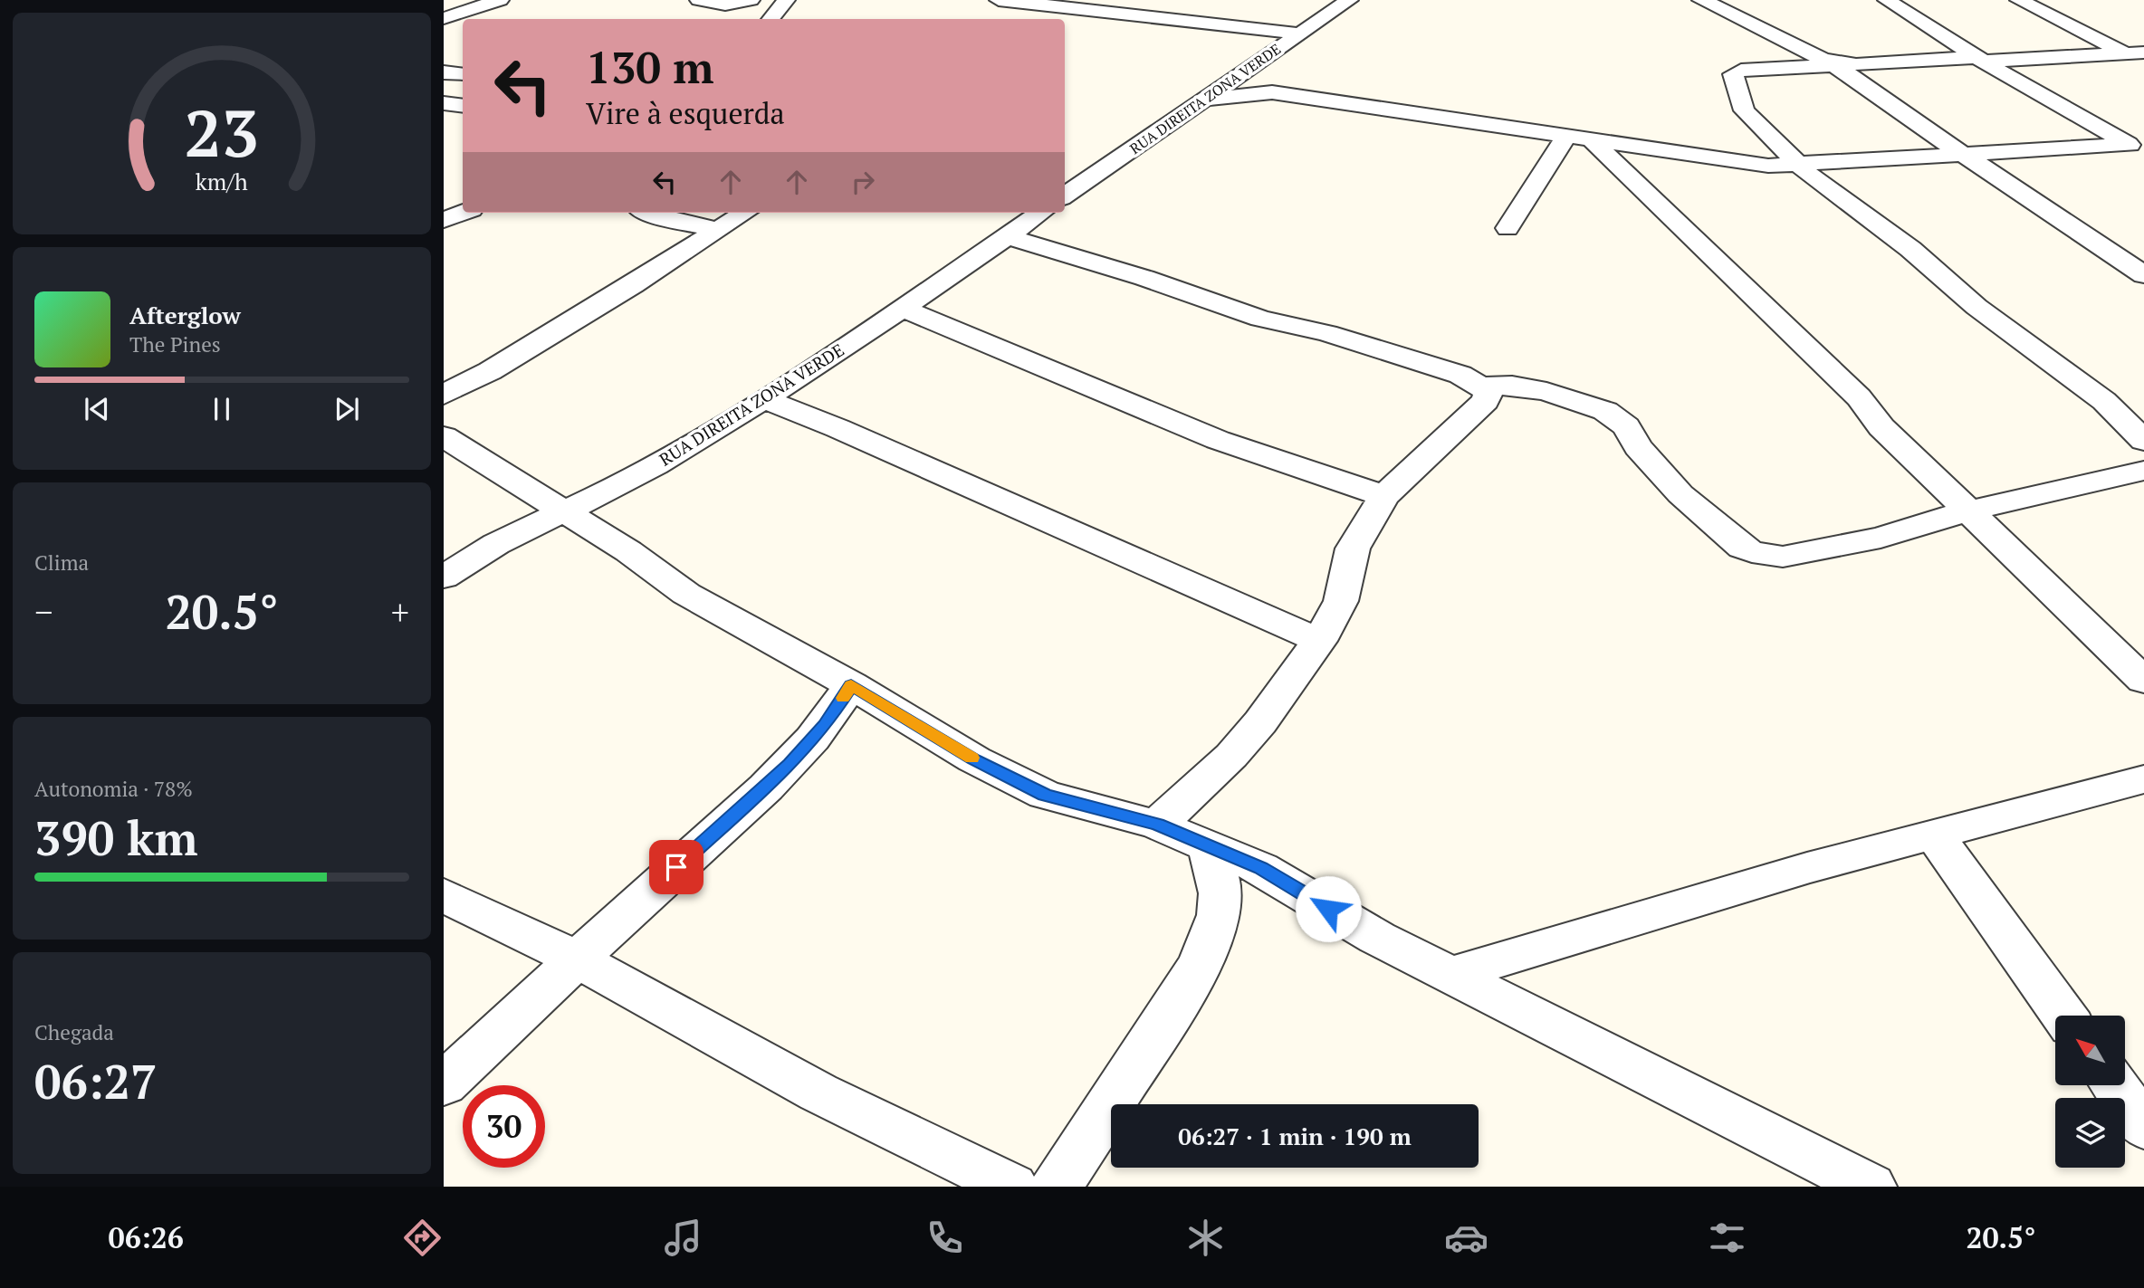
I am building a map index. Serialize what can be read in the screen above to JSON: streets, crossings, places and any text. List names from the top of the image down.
{
  "streets": {
    "street": ["RUA DIREITA ZONA VERDE"]
  },
  "north": "top left",
  "page": {
    "turn": ["130 m", "Vire à esquerda"],
    "song": ["Afterglow", "The Pines"],
    "tile": [
      "Clima",
      ["Autonomia · 78%", "390 km"],
      ["Chegada", "06:27"]
    ],
    "heat": ["−", "20.5°", "+"],
    "limit": "30",
    "trip": "06:27 · 1 min · 190 m",
    "tabs": ["06:26", "20.5°"],
    "gauge": ["23", "km/h"]
  }
}
